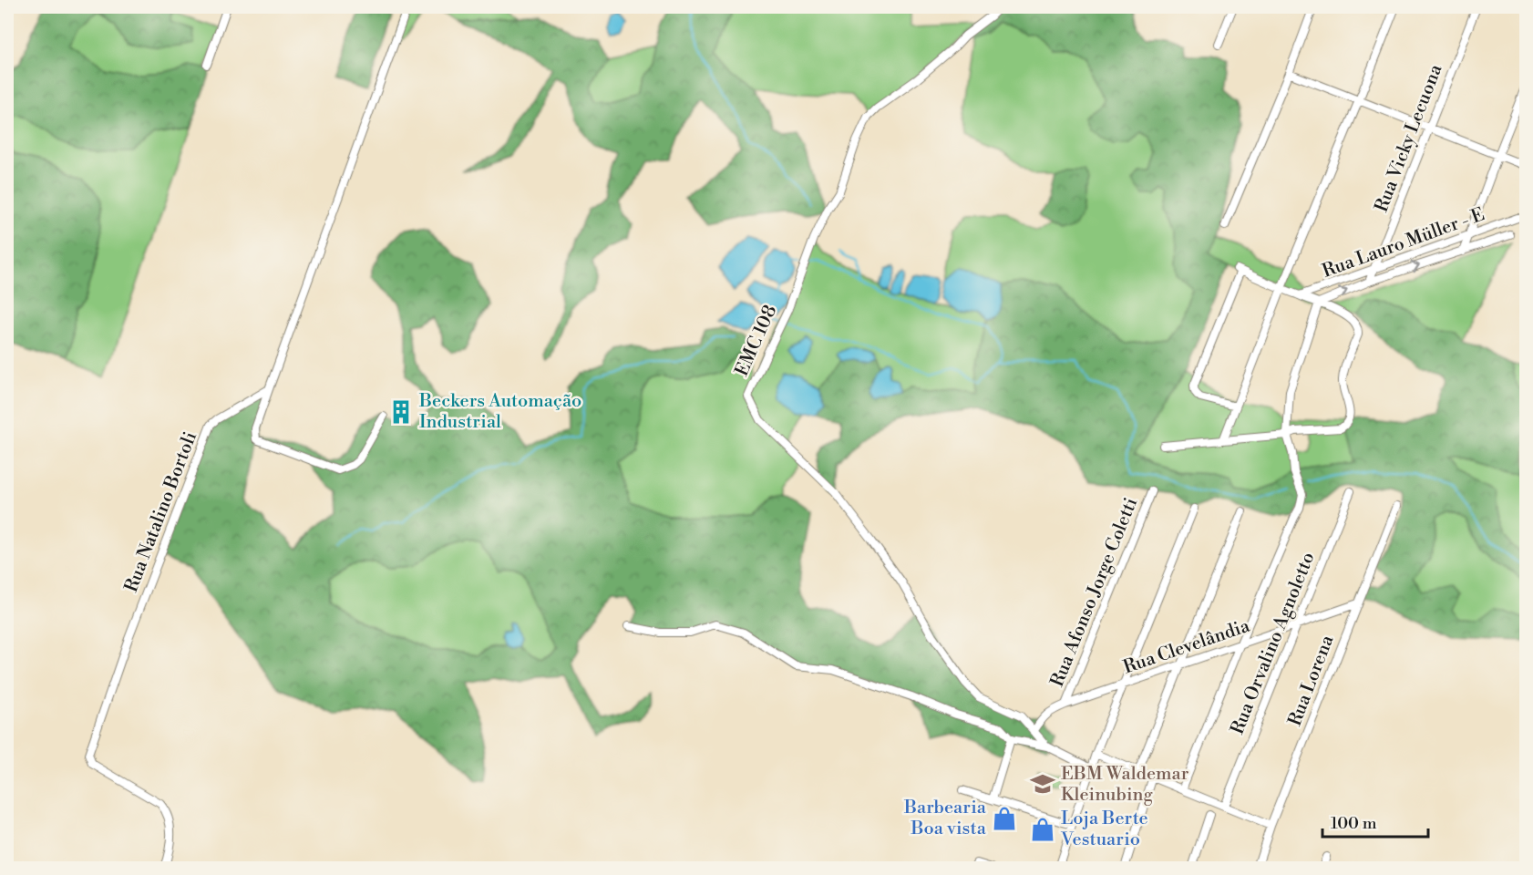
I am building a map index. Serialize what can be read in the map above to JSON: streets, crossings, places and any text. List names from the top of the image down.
{
  "streets": {
    "street": [
      "Rua Vicky Lecuona",
      "Rua Lauro Müller - E",
      "EMC 108",
      "Rua Natalino Bortoli",
      "Rua Afonso Jorge Coletti",
      "Rua Orvalino Agnoletto",
      "Rua Clevelândia",
      "Rua Lorena"
    ]
  },
  "crossings": [
    ["Rua Vicky Lecuona", "Rua Lauro Müller - E"],
    ["EMC 108", "Rua Clevelândia"],
    ["Rua Afonso Jorge Coletti", "Rua Clevelândia"],
    ["Rua Orvalino Agnoletto", "Rua Clevelândia"],
    ["Rua Clevelândia", "Rua Lorena"]
  ],
  "places": {
    "building": ["Beckers Automação Industrial"],
    "school or university": ["EBM Waldemar Kleinubing"],
    "shop": ["Barbearia Boa vista", "Loja Berte Vestuario"]
  },
  "scale_bar": "100 m"
}
